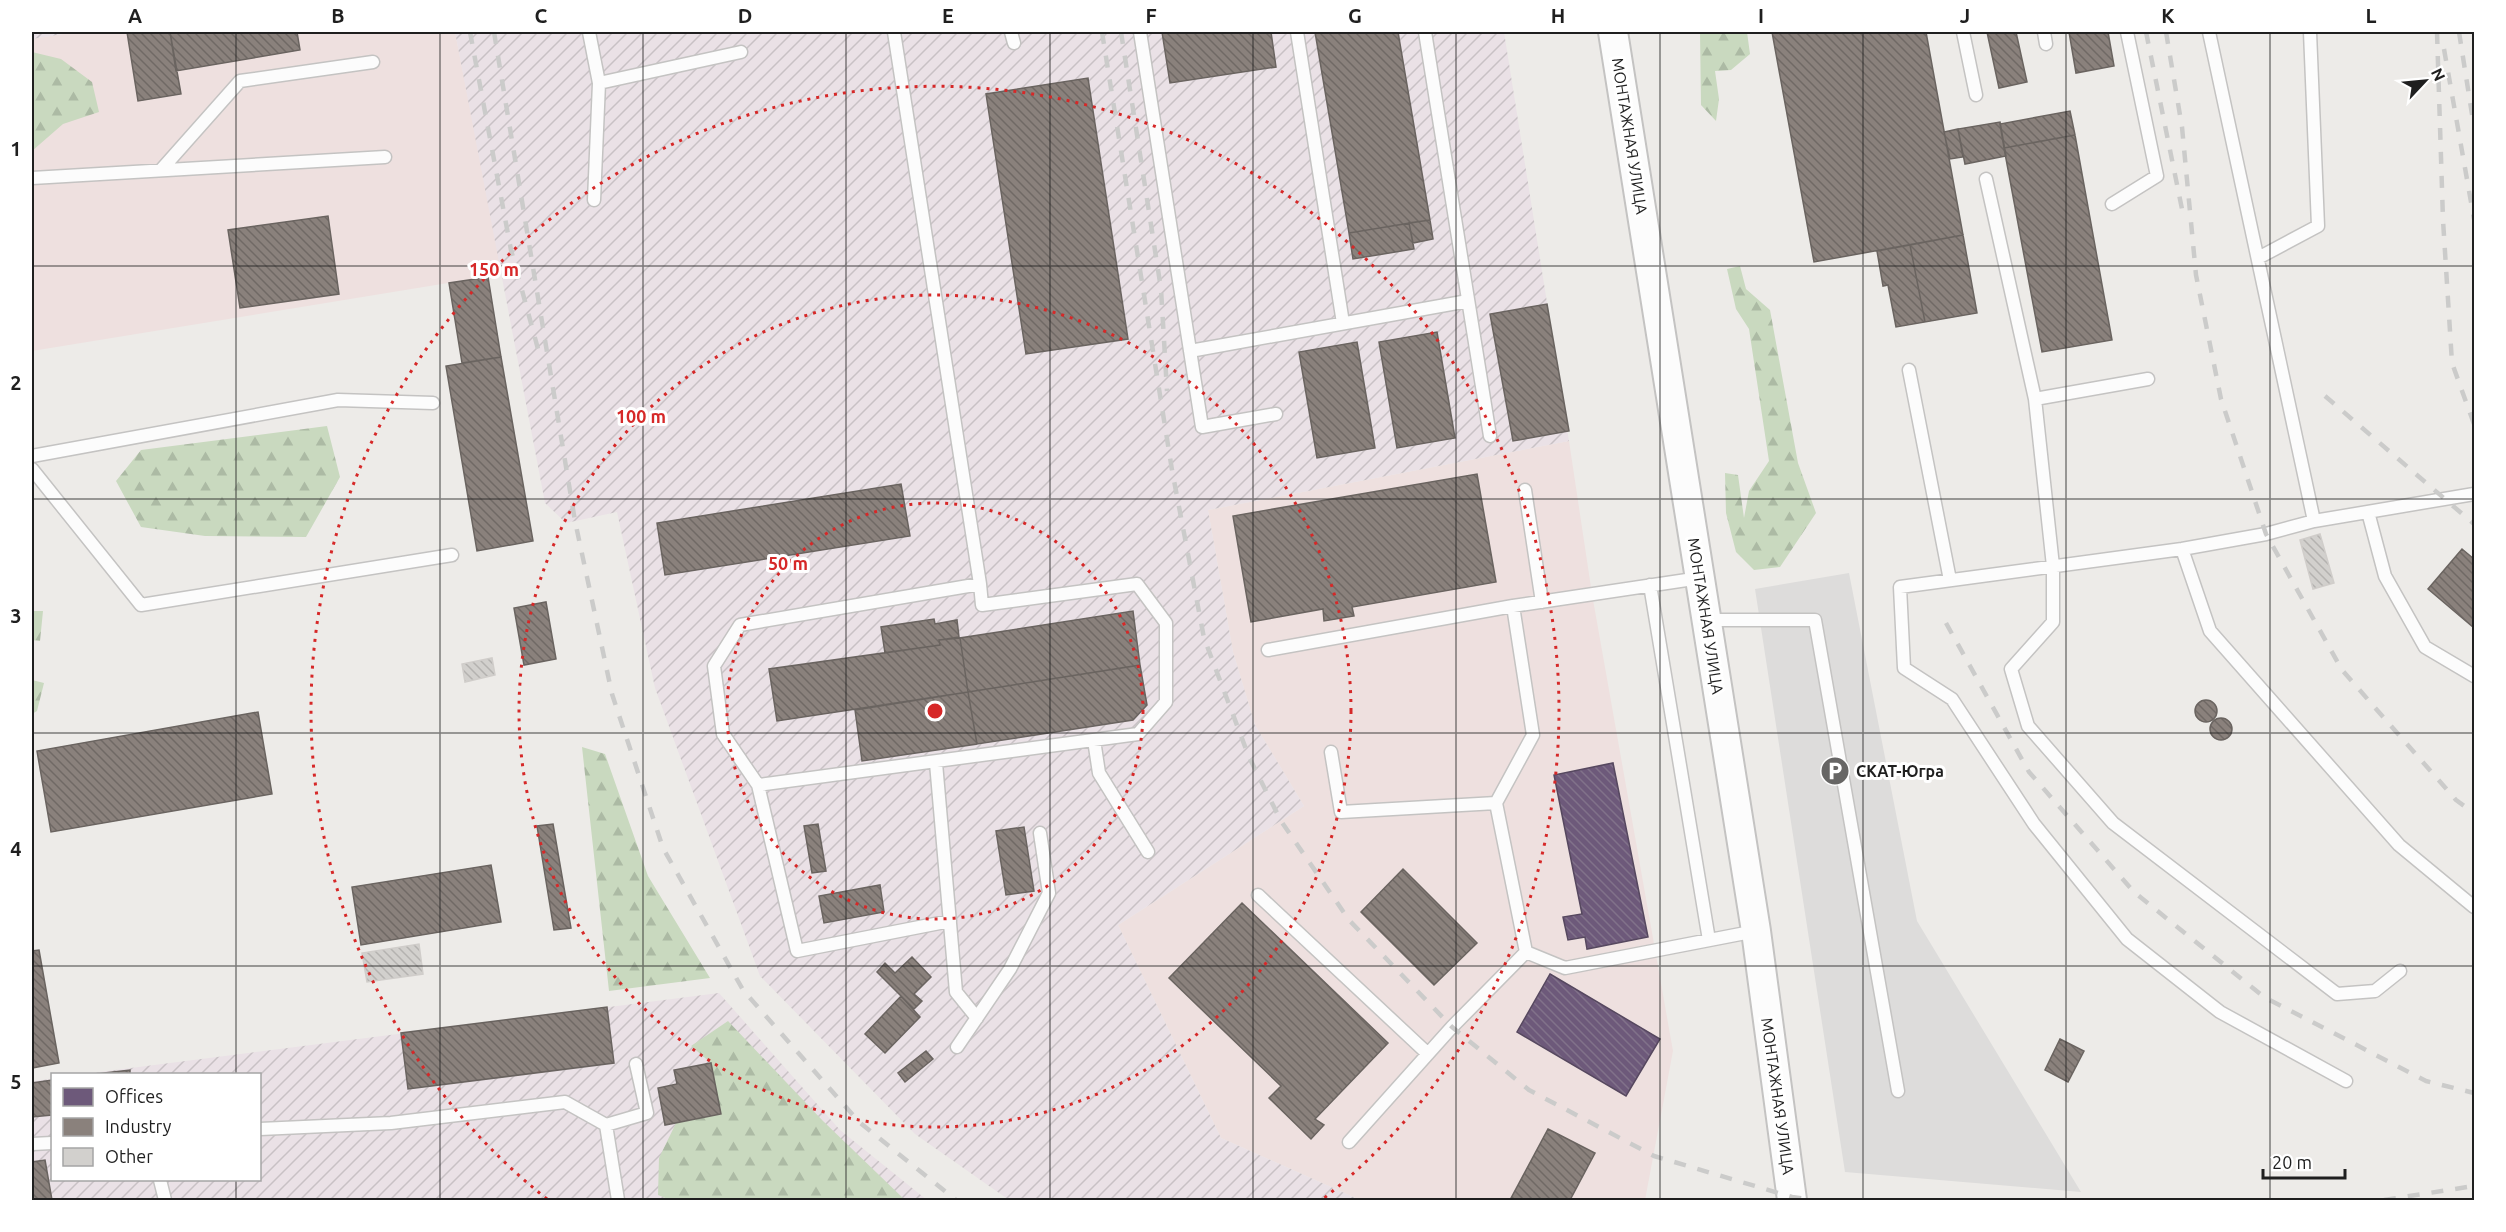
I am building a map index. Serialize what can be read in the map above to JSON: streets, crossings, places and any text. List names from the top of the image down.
{
  "streets": {
    "street": ["МОНТАЖНАЯ УЛИЦА"]
  },
  "places": {
    "parking": ["СКАТ-Югра"]
  },
  "legend": ["Offices", "Industry", "Other"],
  "scale_bar": "20 m",
  "north": "top right",
  "grid": {
    "columns": [
      "A",
      "B",
      "C",
      "D",
      "E",
      "F",
      "G",
      "H",
      "I",
      "J",
      "K",
      "L"
    ],
    "rows": [
      "1",
      "2",
      "3",
      "4",
      "5"
    ]
  },
  "rings": ["150 m", "100 m", "50 m"]
}
